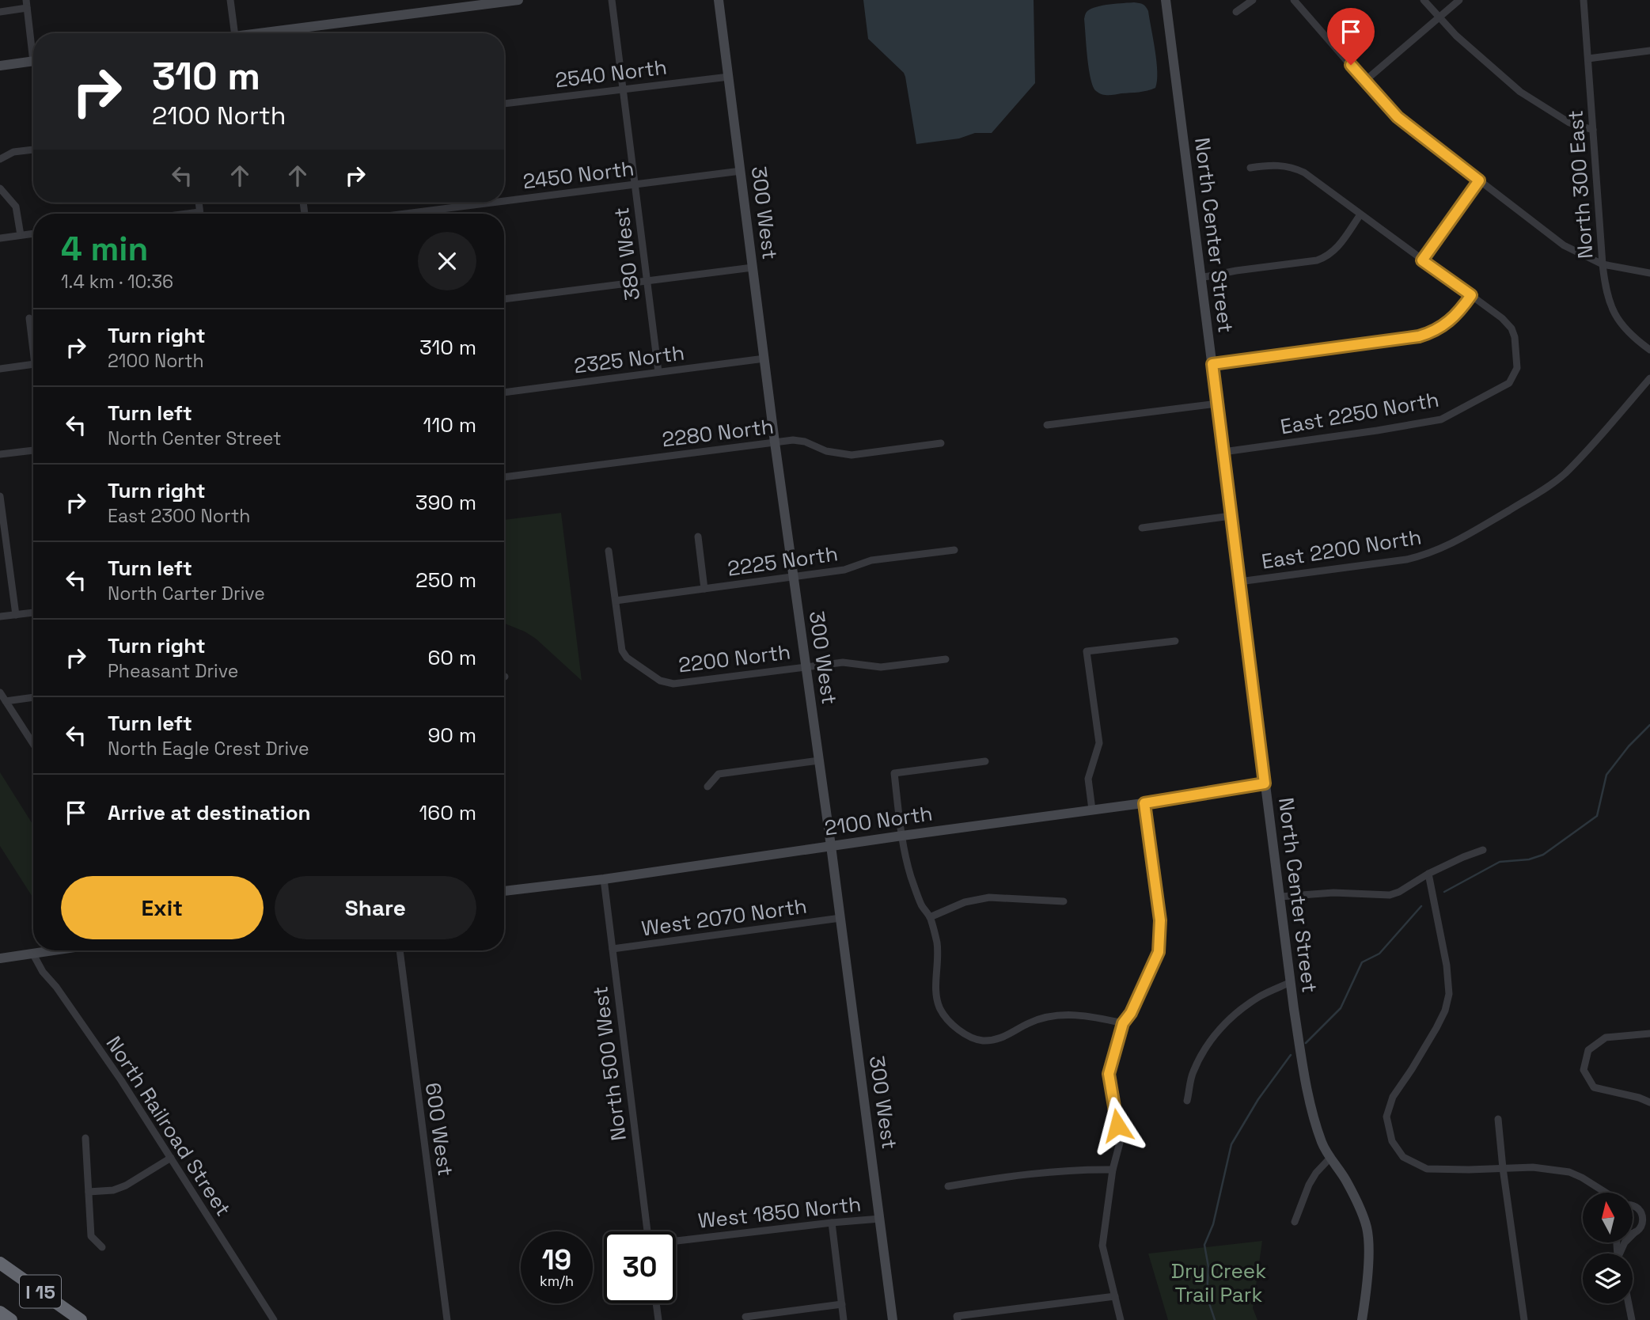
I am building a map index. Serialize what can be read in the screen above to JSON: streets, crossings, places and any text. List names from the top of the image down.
{
  "streets": {
    "highway": ["I 15"],
    "street": [
      "2540 North",
      "2450 North",
      "North 300 East",
      "300 West",
      "North Center Street",
      "380 West",
      "2325 North",
      "East 2250 North",
      "2280 North",
      "East 2200 North",
      "2225 North",
      "2200 North",
      "2100 North",
      "West 2070 North",
      "North 500 West",
      "North Railroad Street",
      "600 West",
      "West 1850 North"
    ]
  },
  "crossings": [
    ["2540 North", "300 West"],
    ["2540 North", "380 West"],
    ["2450 North", "300 West"],
    ["2450 North", "380 West"],
    ["300 West", "2325 North"],
    ["300 West", "2280 North"],
    ["300 West", "2225 North"],
    ["300 West", "2200 North"],
    ["300 West", "2100 North"],
    ["300 West", "West 2070 North"],
    ["300 West", "West 1850 North"],
    ["North Center Street", "East 2250 North"],
    ["North Center Street", "East 2200 North"],
    ["North Center Street", "2100 North"],
    ["380 West", "2325 North"],
    ["2225 North", "2200 North"],
    ["2100 North", "North 500 West"],
    ["West 2070 North", "North 500 West"]
  ],
  "parks": ["Dry Creek Trail Park"],
  "north": "top",
  "page": {
    "turn": ["310 m", "2100 North"],
    "heading": ["4 min", "1.4 km · 10:36"],
    "list": [
      {
        "name": "Turn right",
        "note": "2100 North",
        "value": "310 m"
      },
      {
        "name": "Turn left",
        "note": "North Center Street",
        "value": "110 m"
      },
      {
        "name": "Turn right",
        "note": "East 2300 North",
        "value": "390 m"
      },
      {
        "name": "Turn left",
        "note": "North Carter Drive",
        "value": "250 m"
      },
      {
        "name": "Turn right",
        "note": "Pheasant Drive",
        "value": "60 m"
      },
      {
        "name": "Turn left",
        "note": "North Eagle Crest Drive",
        "value": "90 m"
      },
      {
        "name": "Arrive at destination",
        "value": "160 m"
      }
    ],
    "buttons": ["Exit", "Share"],
    "speed": "19 km/h",
    "limit": "30"
  }
}
